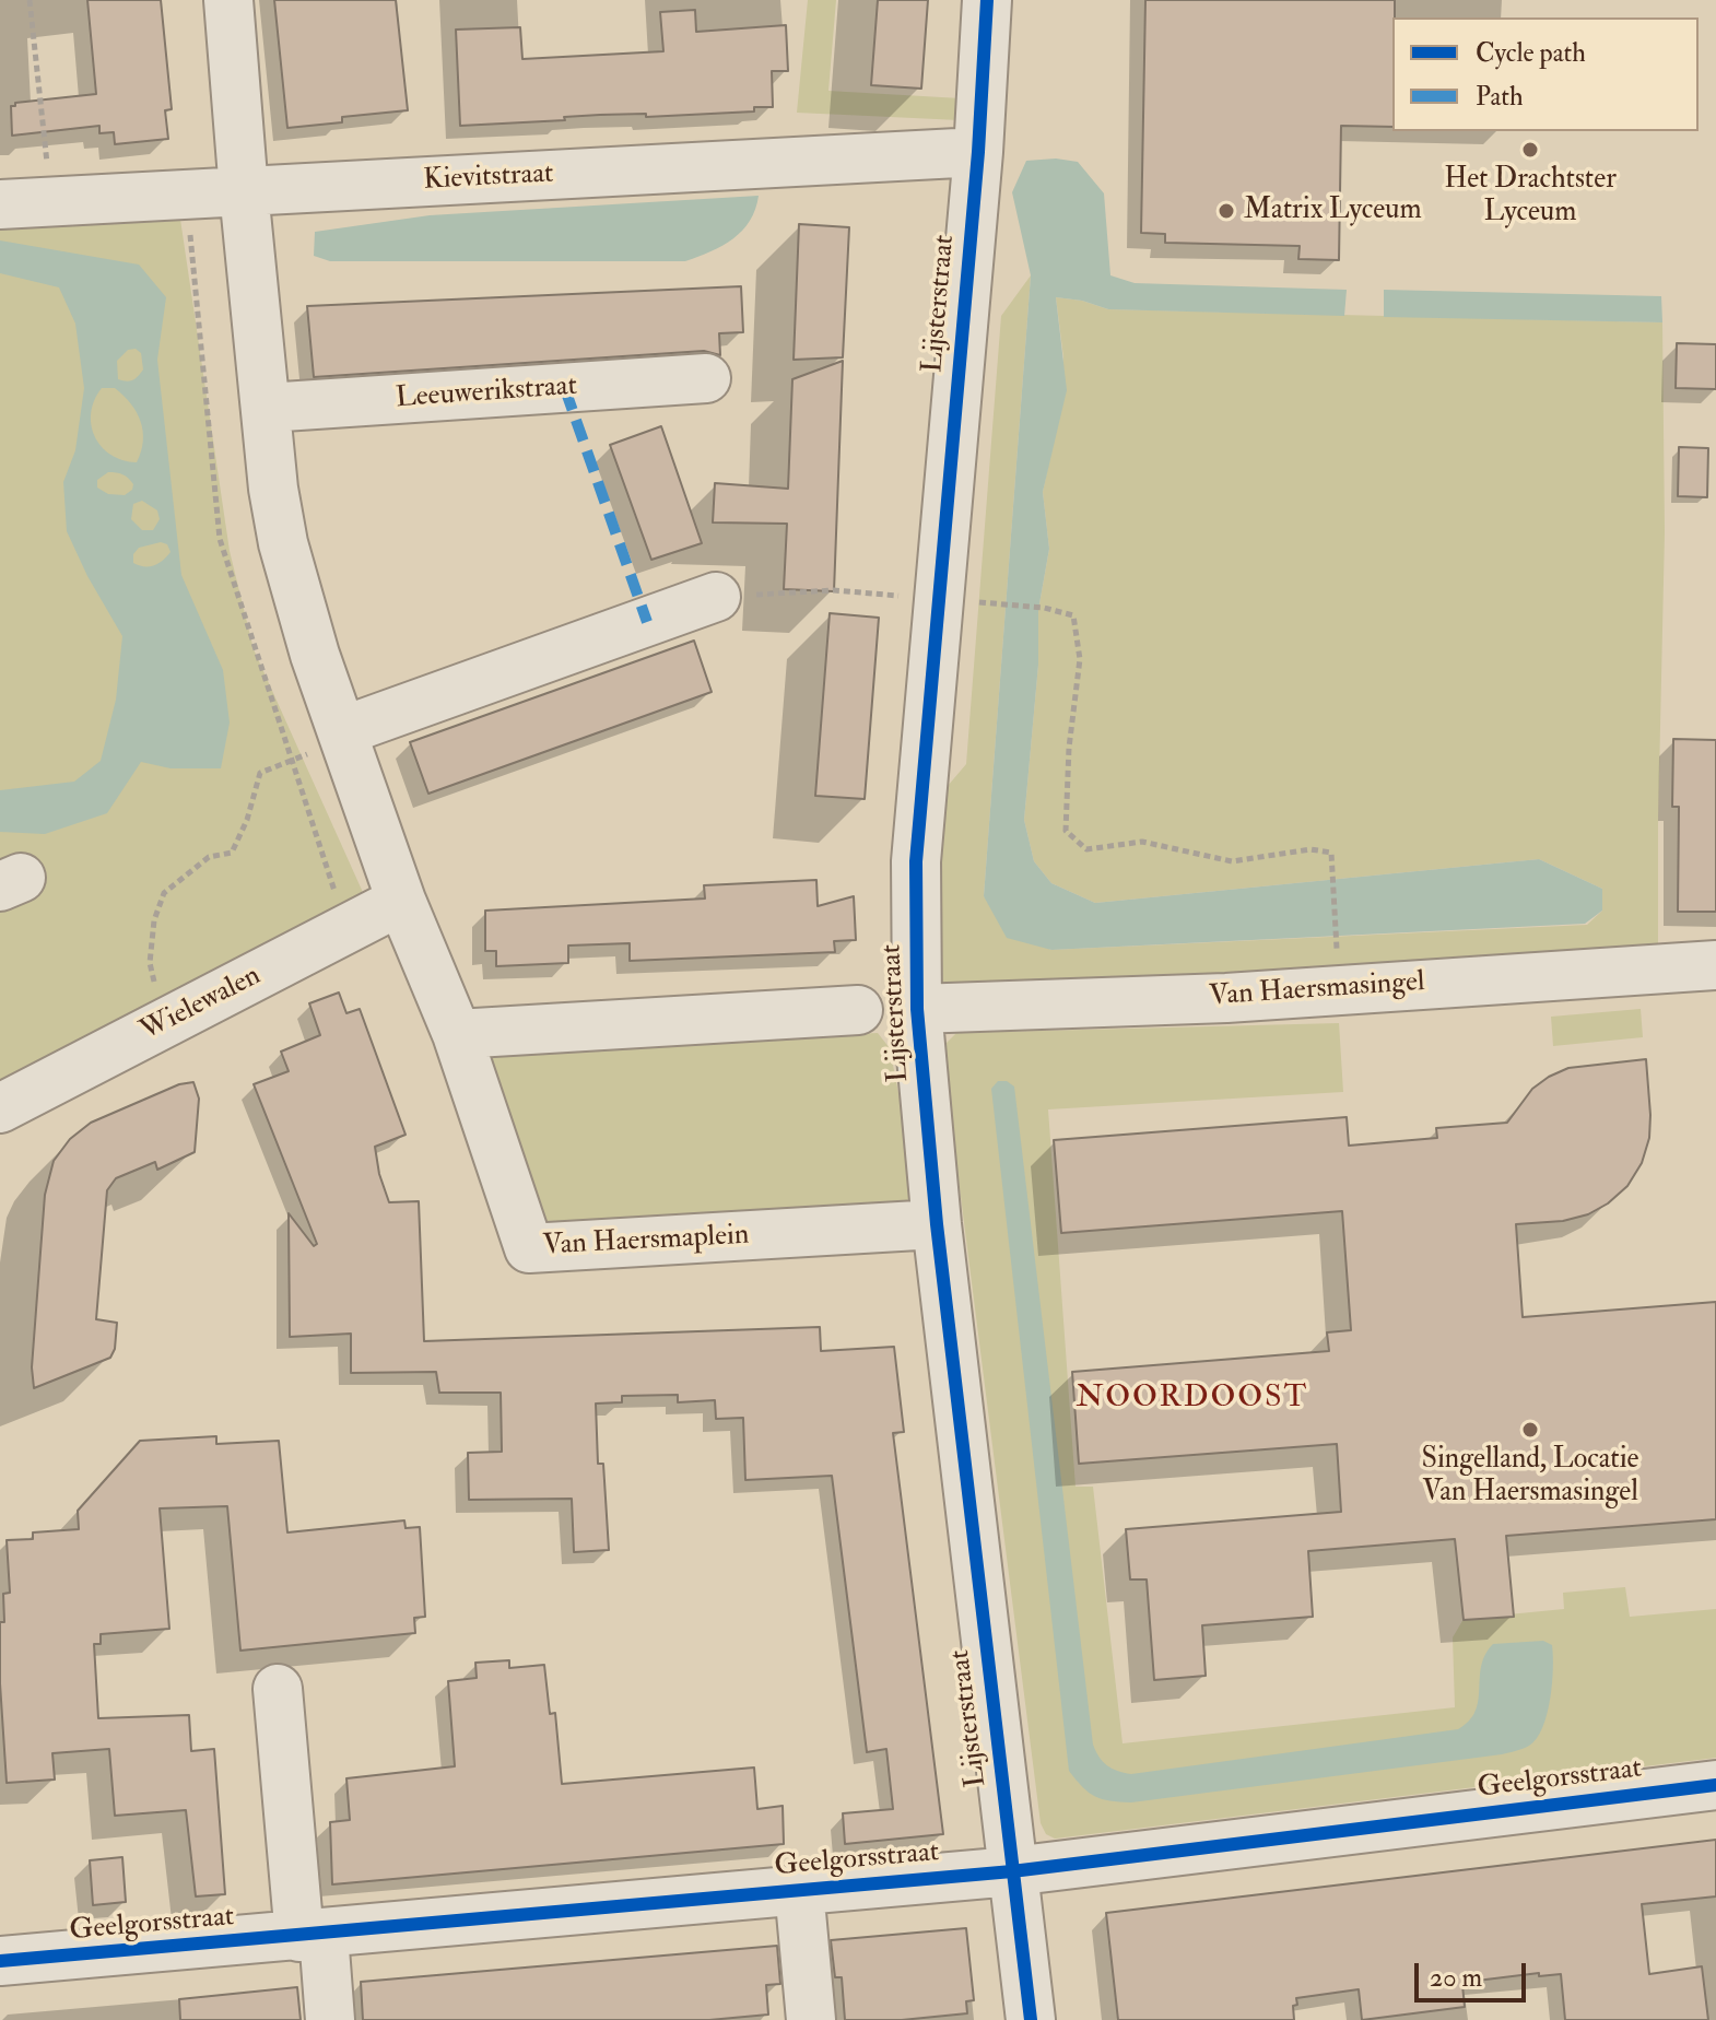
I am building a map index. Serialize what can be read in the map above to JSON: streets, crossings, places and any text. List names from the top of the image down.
{
  "streets": {
    "street": [
      "Kievitstraat",
      "Lijsterstraat",
      "Leeuwerikstraat",
      "Van Haersmasingel",
      "Wielewalen",
      "Van Haersmaplein",
      "Geelgorsstraat"
    ]
  },
  "crossings": [
    ["Kievitstraat", "Lijsterstraat"],
    ["Lijsterstraat", "Van Haersmasingel"],
    ["Lijsterstraat", "Van Haersmaplein"],
    ["Lijsterstraat", "Geelgorsstraat"],
    ["Wielewalen", "Van Haersmaplein"]
  ],
  "districts": ["NOORDOOST"],
  "places": ["Het Drachtster Lyceum", "Matrix Lyceum", "Singelland, Locatie Van Haersmasingel"],
  "legend": ["Cycle path", "Path"],
  "scale_bar": "20 m"
}
